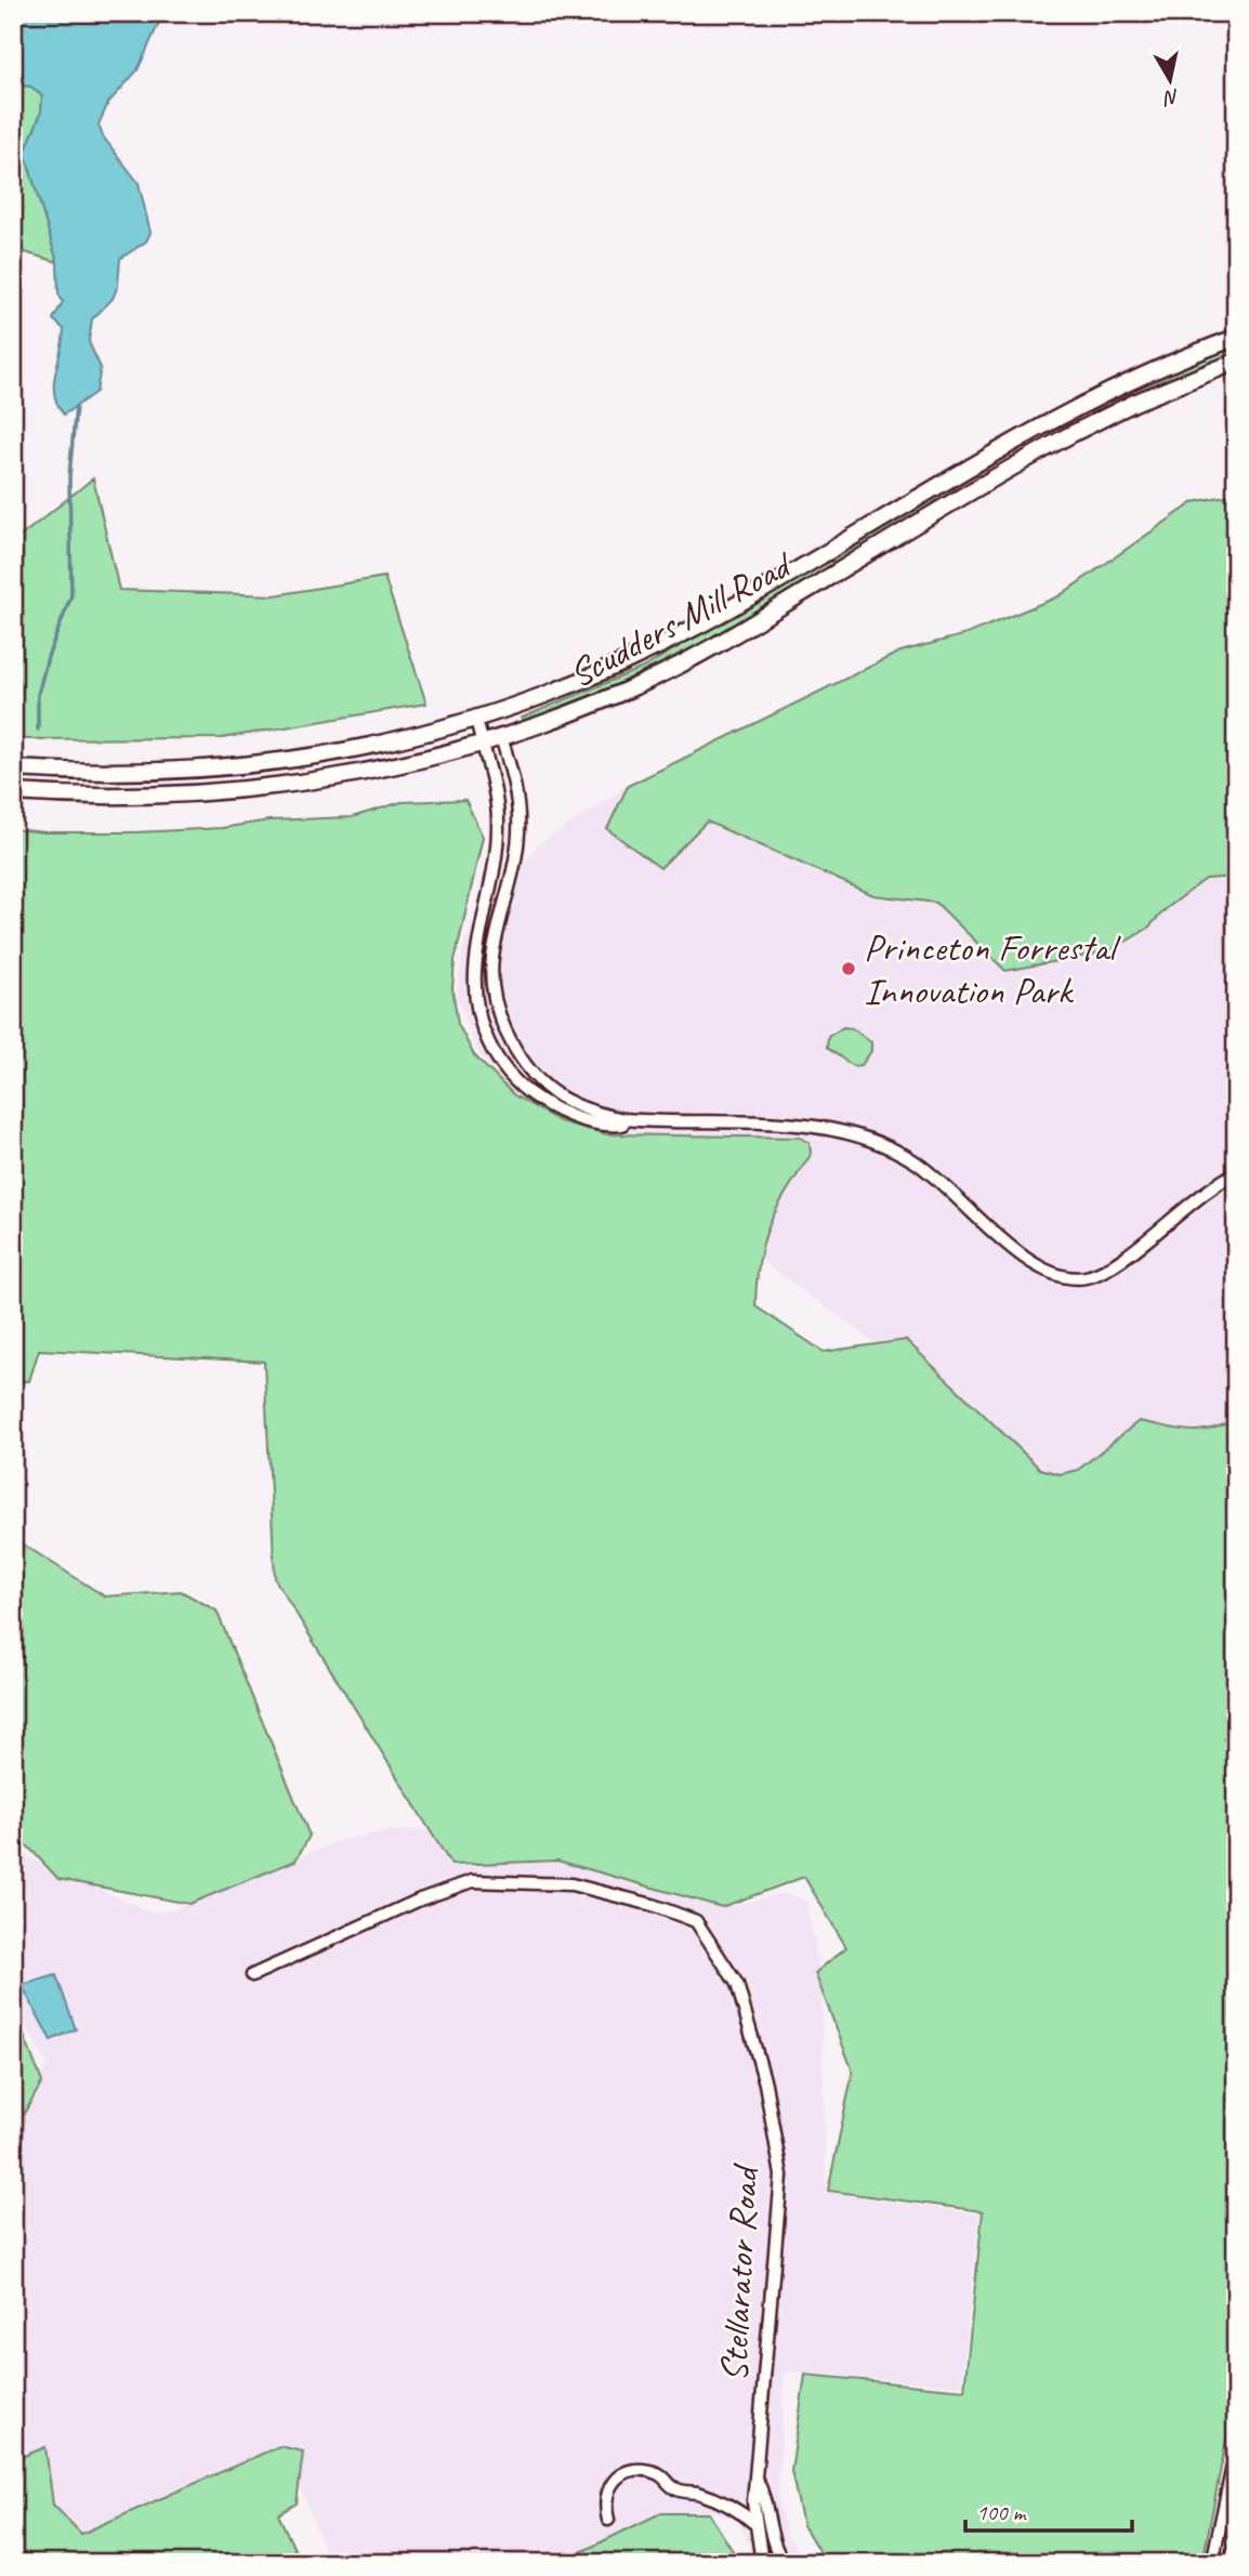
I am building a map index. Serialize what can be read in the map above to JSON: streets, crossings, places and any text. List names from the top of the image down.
{
  "streets": {
    "main road": ["Scudders Mill Road"],
    "street": ["Stellarator Road"]
  },
  "places": ["Princeton Forrestal Innovation Park"],
  "scale_bar": "100 m",
  "north": "bottom"
}
